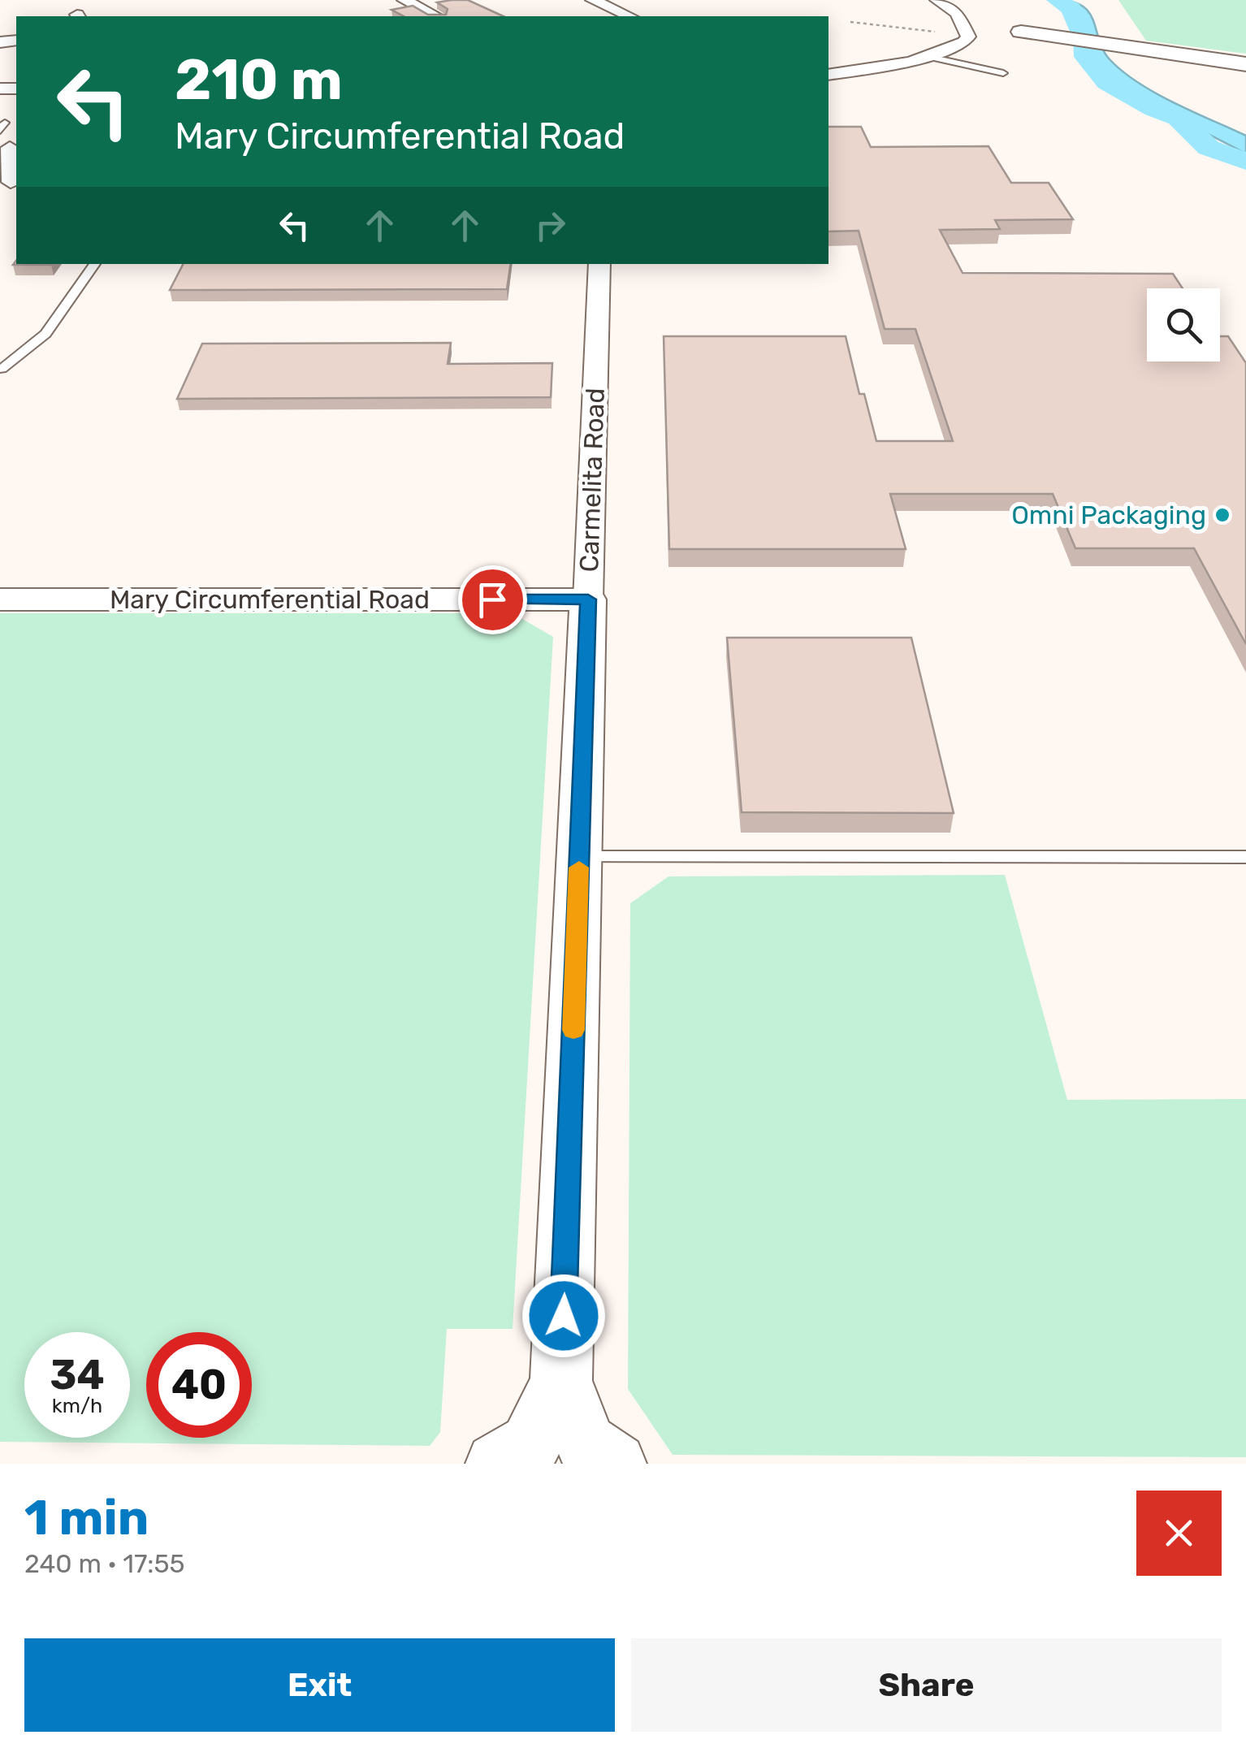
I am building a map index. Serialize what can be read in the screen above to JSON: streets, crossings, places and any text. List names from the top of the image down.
{
  "streets": {
    "street": ["Carmelita Road", "Mary Circumferential Road"]
  },
  "crossings": [
    ["Carmelita Road", "Mary Circumferential Road"]
  ],
  "places": ["Omni Packaging"],
  "page": {
    "turn": ["210 m", "Mary Circumferential Road"],
    "speed": "34 km/h",
    "limit": "40",
    "heading": ["1 min", "240 m · 17:55"],
    "buttons": ["Exit", "Share"]
  }
}
